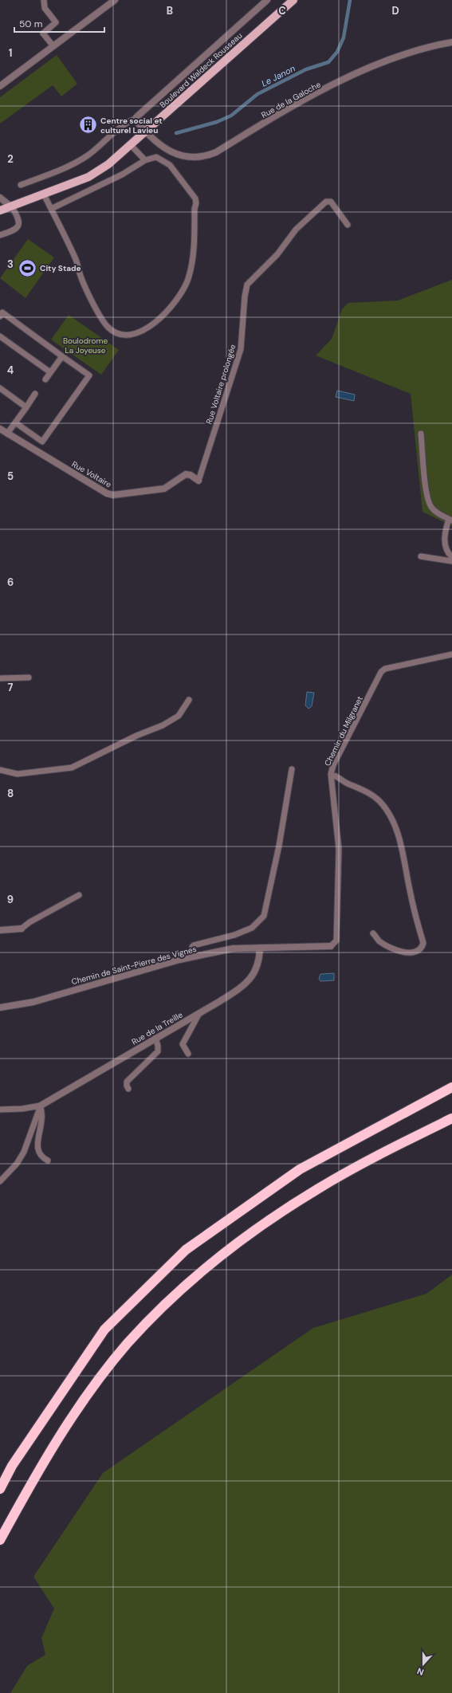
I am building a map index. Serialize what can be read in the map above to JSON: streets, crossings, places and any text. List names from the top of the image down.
{
  "streets": {
    "main road": ["Boulevard Waldeck Rousseau"],
    "street": [
      "Rue de la Galoche",
      "Rue Voltaire",
      "Chemin de Saint-Pierre des Vignes",
      "Rue de la Treille"
    ],
    "lane": ["Rue Voltaire prolongée", "Chemin du Milgranet"]
  },
  "crossings": [
    ["Boulevard Waldeck Rousseau", "Rue de la Galoche"],
    ["Rue Voltaire prolongée", "Rue Voltaire"],
    ["Chemin du Milgranet", "Chemin de Saint-Pierre des Vignes"],
    ["Chemin de Saint-Pierre des Vignes", "Rue de la Treille"]
  ],
  "water": ["Le Janon"],
  "parks": ["Boulodrome La Joyeuse"],
  "places": {
    "building": ["Centre social et culturel Lavieu"],
    "sports": ["City Stade"]
  },
  "scale_bar": "50 m",
  "north": "bottom",
  "grid": {
    "columns": ["B", "C", "D"],
    "rows": [
      "1",
      "2",
      "3",
      "4",
      "5",
      "6",
      "7",
      "8",
      "9"
    ]
  }
}
